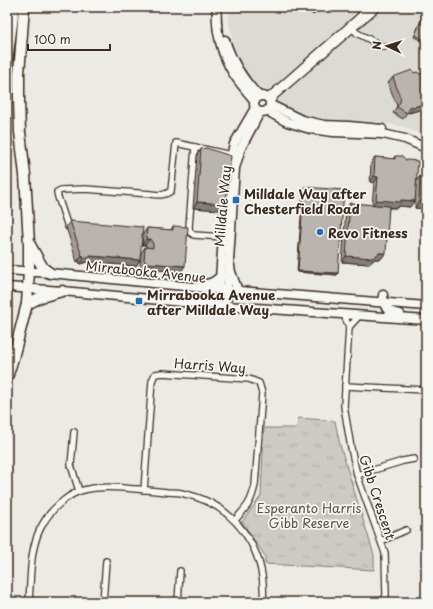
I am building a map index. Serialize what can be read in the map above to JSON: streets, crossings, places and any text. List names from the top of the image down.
{
  "streets": {
    "main road": ["Milldale Way", "Mirrabooka Avenue"],
    "street": ["Harris Way", "Gibb Crescent"]
  },
  "crossings": [
    ["Milldale Way", "Mirrabooka Avenue"]
  ],
  "parks": ["Esperanto Harris Gibb Reserve"],
  "places": {
    "transit": ["Milldale Way after Chesterfield Road", "Mirrabooka Avenue after Milldale Way"],
    "other": ["Revo Fitness"]
  },
  "scale_bar": "100 m",
  "north": "left"
}
